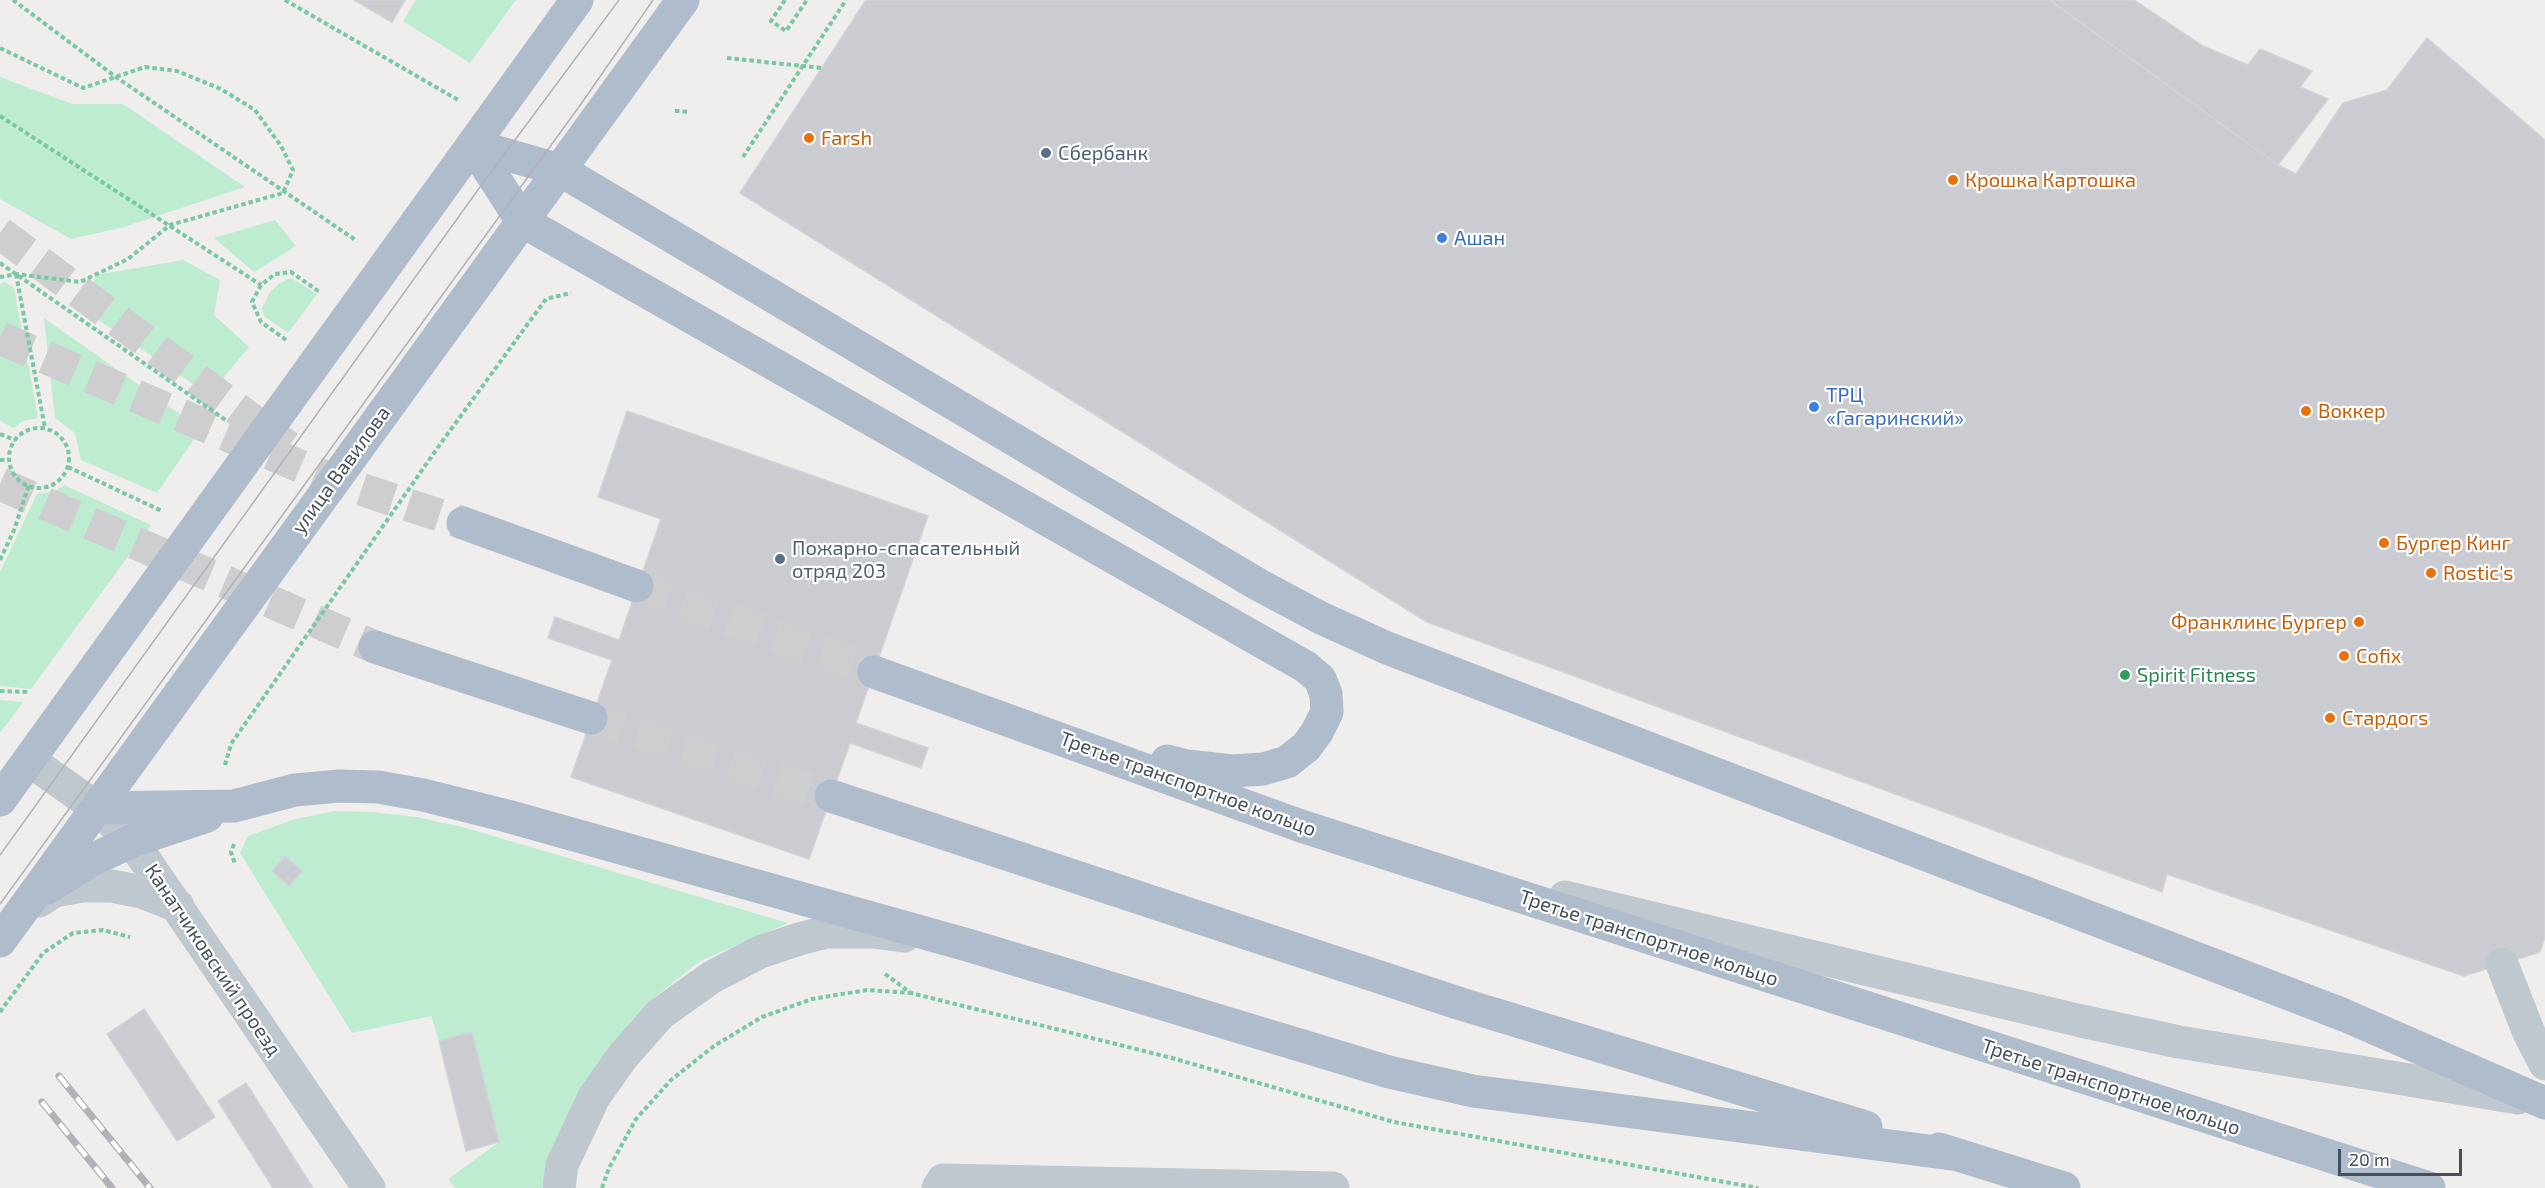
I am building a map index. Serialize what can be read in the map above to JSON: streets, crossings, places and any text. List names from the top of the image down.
{
  "streets": {
    "main road": ["улица Вавилова", "Третье транспортное кольцо"],
    "street": ["Канатчиковский проезд"]
  },
  "crossings": [
    ["улица Вавилова", "Канатчиковский проезд"]
  ],
  "places": [
    "Farsh",
    "Сбербанк",
    "Крошка Картошка",
    "Ашан",
    "ТРЦ «Гагаринский»",
    "Воккер",
    "Бургер Кинг",
    "Пожарно-спасательный отряд 203",
    "Rostic's",
    "Франклинс Бургер",
    "Cofix",
    "Spirit Fitness",
    "Стардогs"
  ],
  "scale_bar": "20 m"
}
